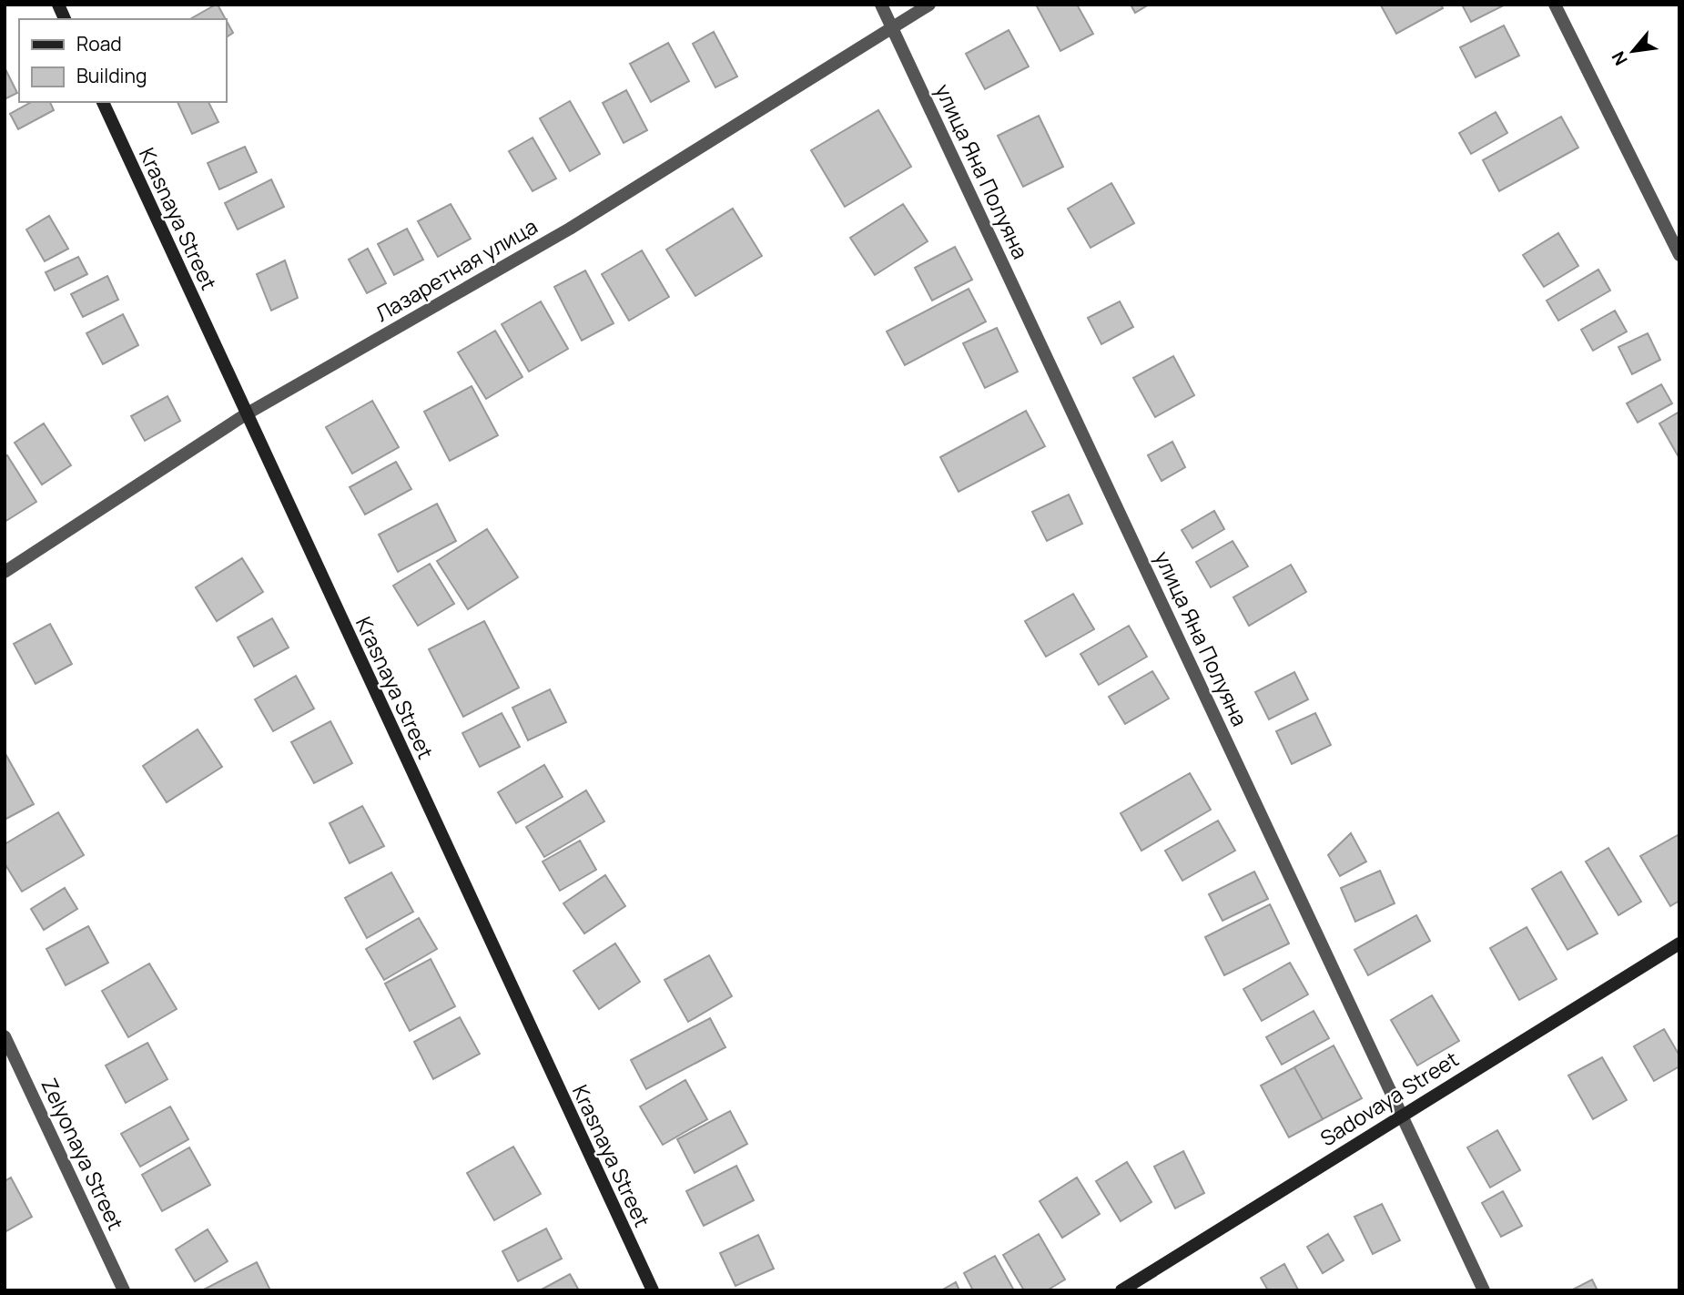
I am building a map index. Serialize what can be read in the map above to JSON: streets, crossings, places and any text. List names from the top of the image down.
{
  "streets": {
    "street": [
      "улица Яна Полуяна",
      "Krasnaya Street",
      "Лазаретная улица",
      "Sadovaya Street",
      "Zelyonaya Street"
    ]
  },
  "crossings": [
    ["улица Яна Полуяна", "Лазаретная улица"],
    ["улица Яна Полуяна", "Sadovaya Street"],
    ["Krasnaya Street", "Лазаретная улица"]
  ],
  "legend": ["Road", "Building"],
  "north": "bottom left"
}
